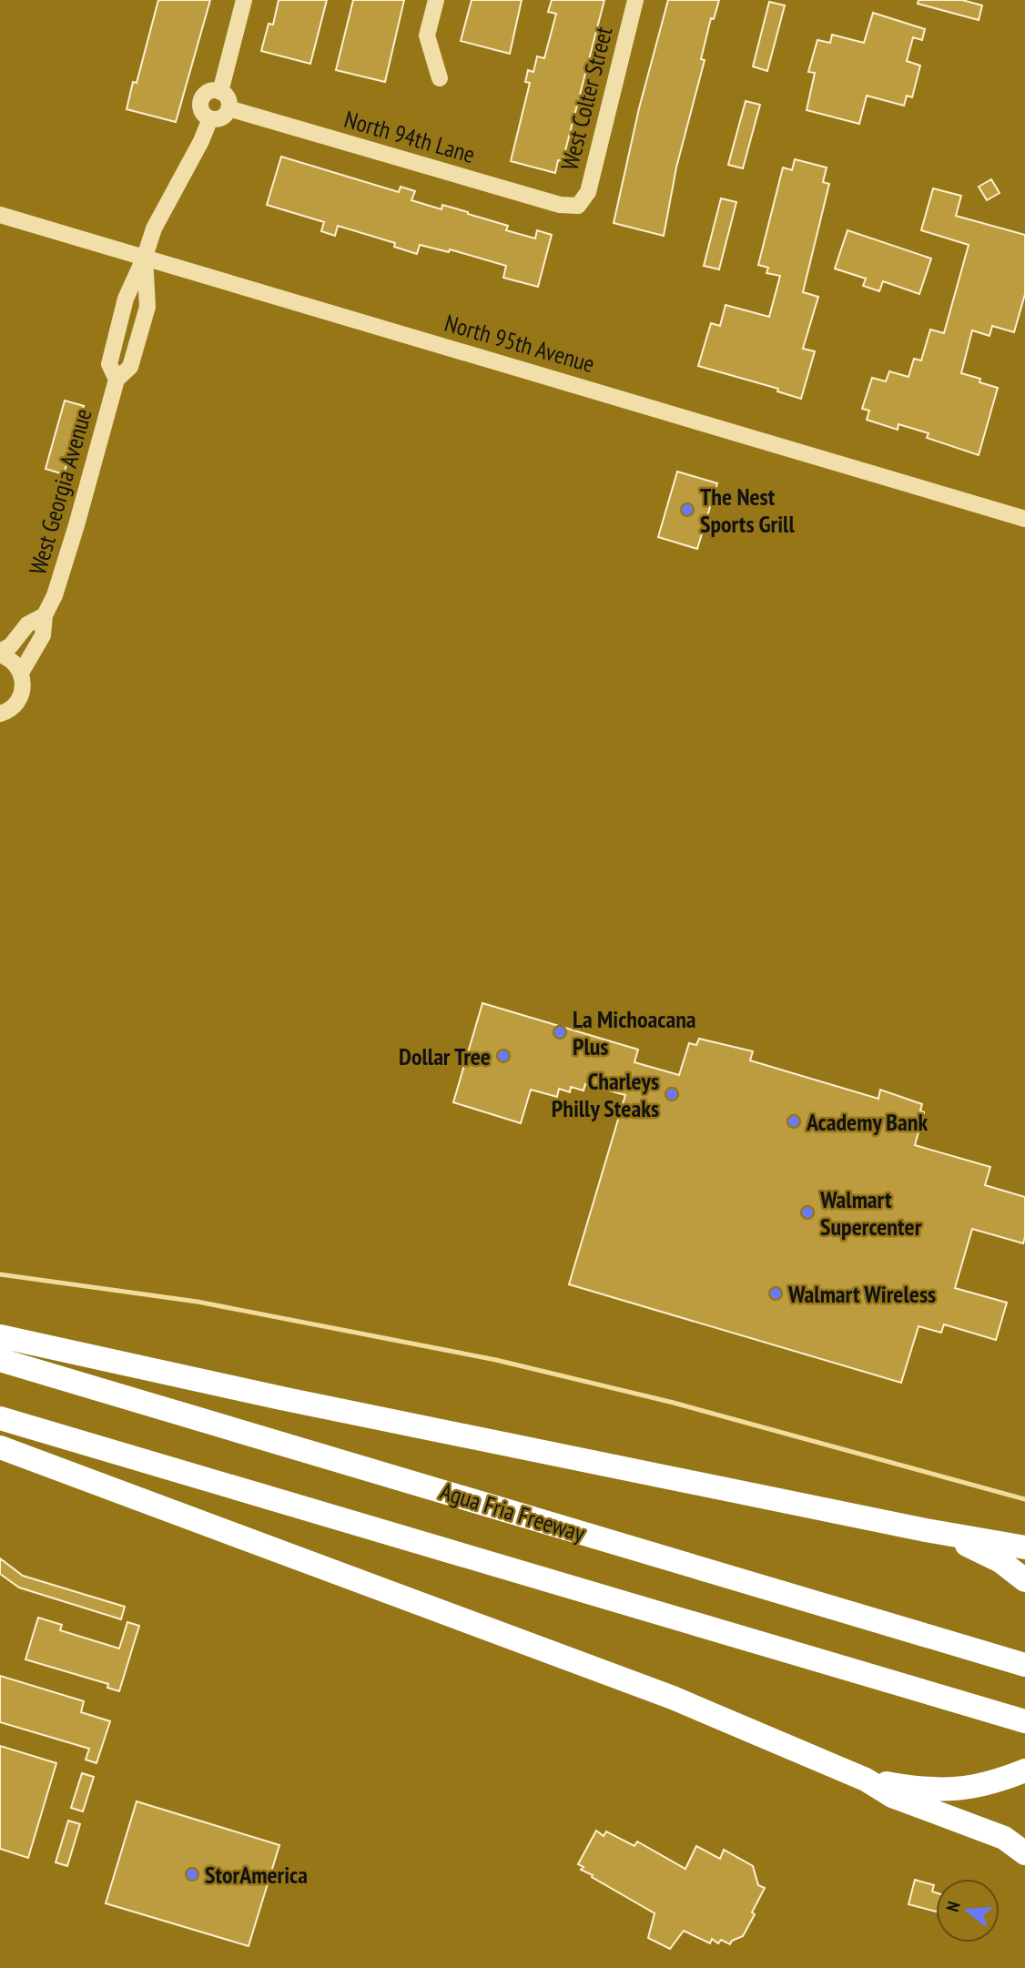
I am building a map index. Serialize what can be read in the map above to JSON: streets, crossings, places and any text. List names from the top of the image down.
{
  "streets": {
    "highway": ["Agua Fria Freeway"],
    "street": [
      "West Colter Street",
      "North 94th Lane",
      "North 95th Avenue",
      "West Georgia Avenue"
    ]
  },
  "crossings": [
    ["West Colter Street", "North 94th Lane"],
    ["North 94th Lane", "West Georgia Avenue"],
    ["North 95th Avenue", "West Georgia Avenue"]
  ],
  "places": [
    "The Nest Sports Grill",
    "La Michoacana Plus",
    "Dollar Tree",
    "Charleys Philly Steaks",
    "Academy Bank",
    "Walmart Supercenter",
    "Walmart Wireless",
    "StorAmerica"
  ],
  "north": "left"
}
